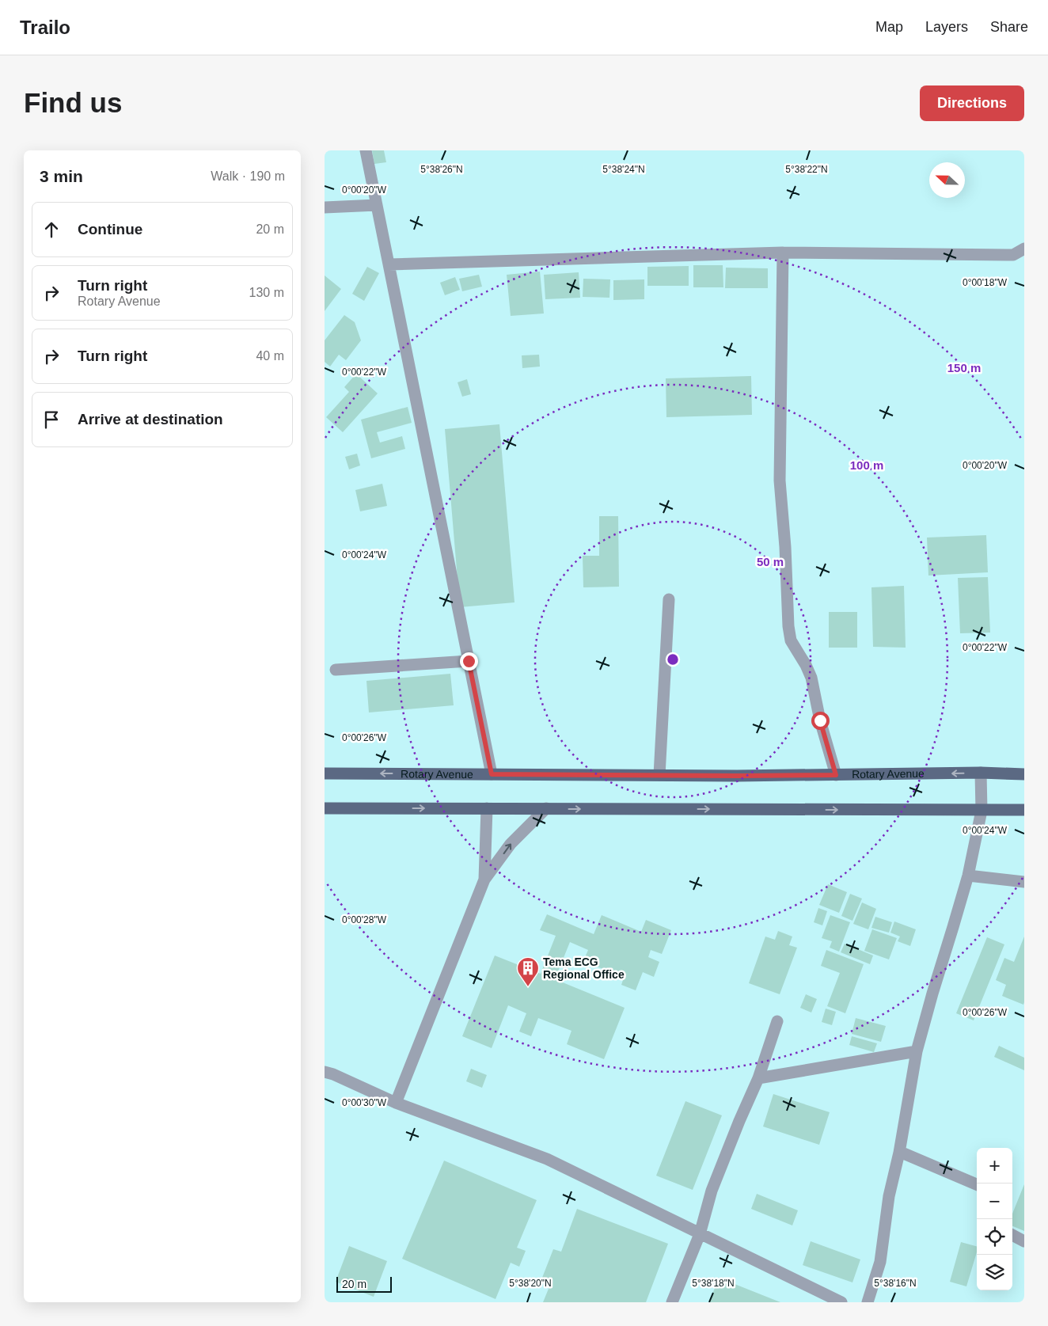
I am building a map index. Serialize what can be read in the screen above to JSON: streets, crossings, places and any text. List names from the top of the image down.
{
  "streets": {
    "main road": ["Rotary Avenue"]
  },
  "places": {
    "building": ["Tema ECG Regional Office"]
  },
  "scale_bar": "20 m",
  "north": "left",
  "page": {
    "header": "Trailo",
    "nav": ["Map", "Layers", "Share"],
    "buttons": "Directions",
    "title": "Find us",
    "heading": ["3 min", "Walk · 190 m"],
    "list": [
      ["Continue", "20 m"],
      ["Turn right", "Rotary Avenue", "130 m"],
      ["Turn right", "40 m"],
      "Arrive at destination"
    ],
    "map_buttons": ["+", "−"],
    "scale": "20 m"
  },
  "coordinates": [
    "5°38'24\"N",
    "5°38'26\"N",
    "5°38'22\"N",
    "0°00'20\"W",
    "0°00'18\"W",
    "0°00'22\"W",
    "0°00'24\"W",
    "0°00'26\"W",
    "0°00'28\"W",
    "0°00'30\"W",
    "5°38'20\"N",
    "5°38'18\"N",
    "5°38'16\"N"
  ],
  "rings": ["150 m", "100 m", "50 m"]
}
